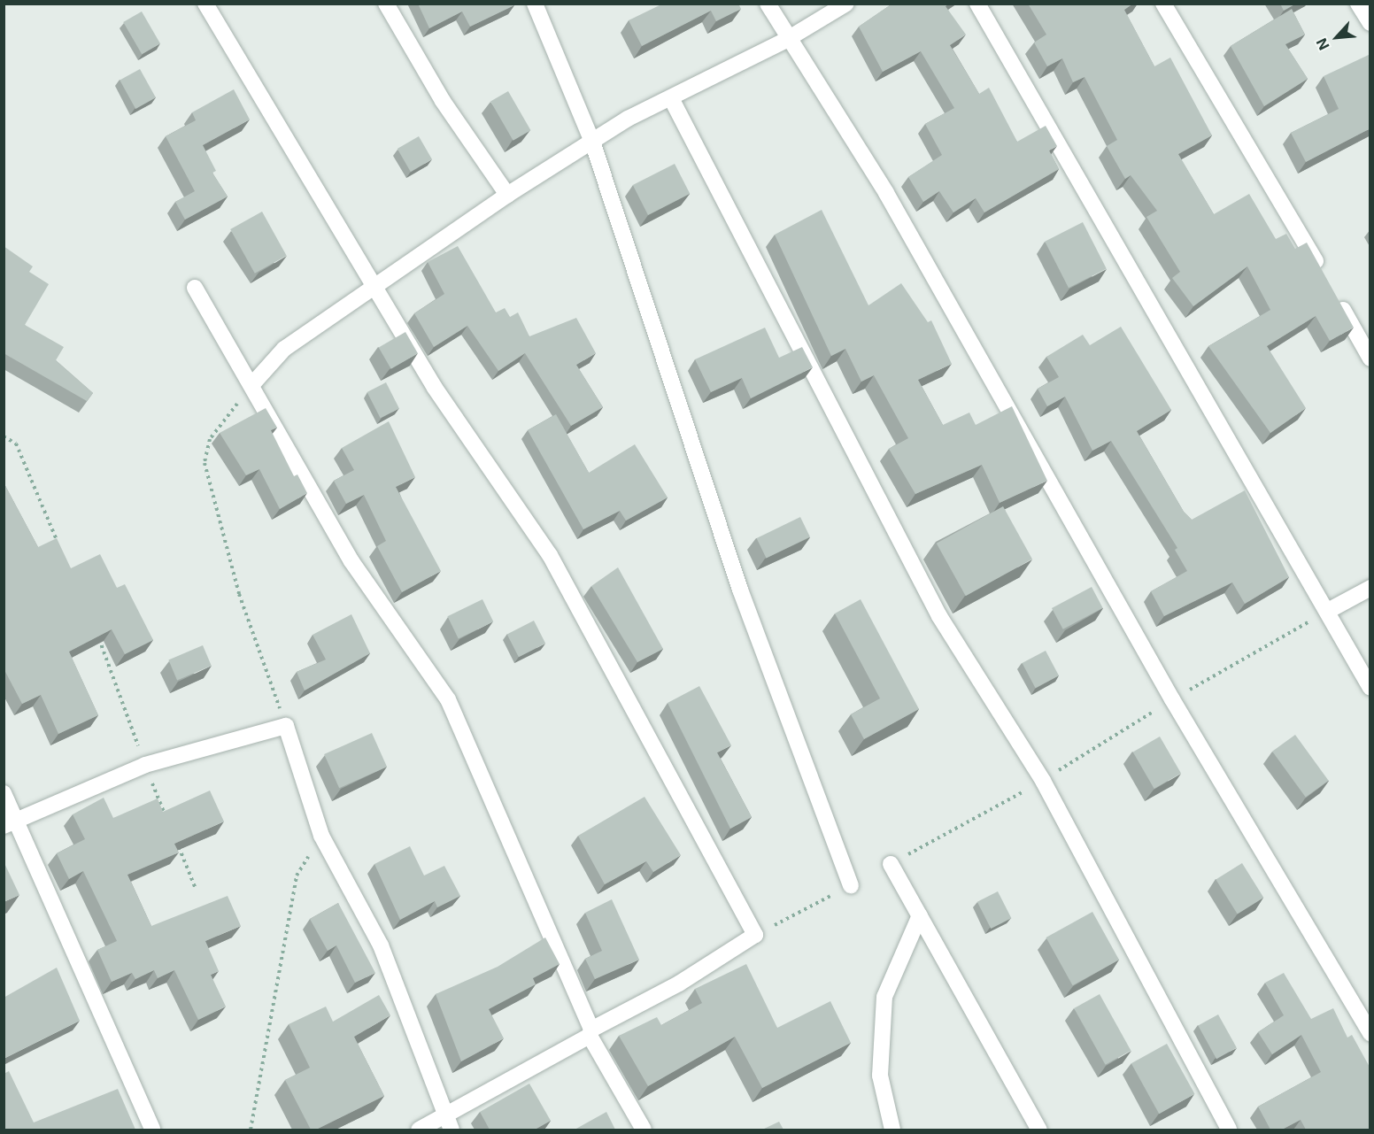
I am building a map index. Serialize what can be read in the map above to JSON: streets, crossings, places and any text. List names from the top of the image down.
{
  "north": "bottom left"
}
